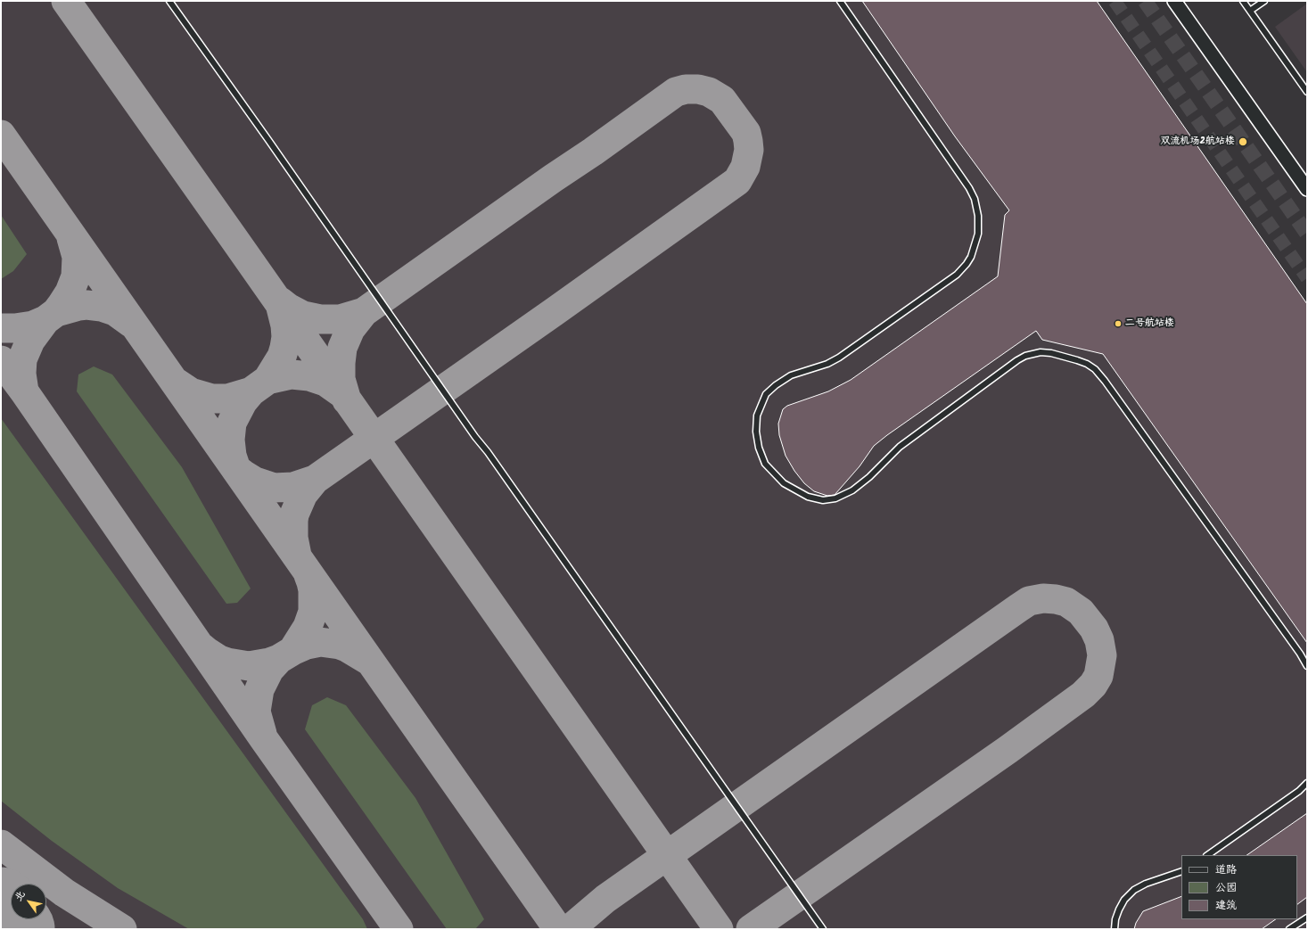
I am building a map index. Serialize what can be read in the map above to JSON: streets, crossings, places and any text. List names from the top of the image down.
{
  "places": ["双流机场2航站楼", "二号航站楼"],
  "legend": ["道路", "公园", "建筑"],
  "north": "top left"
}
